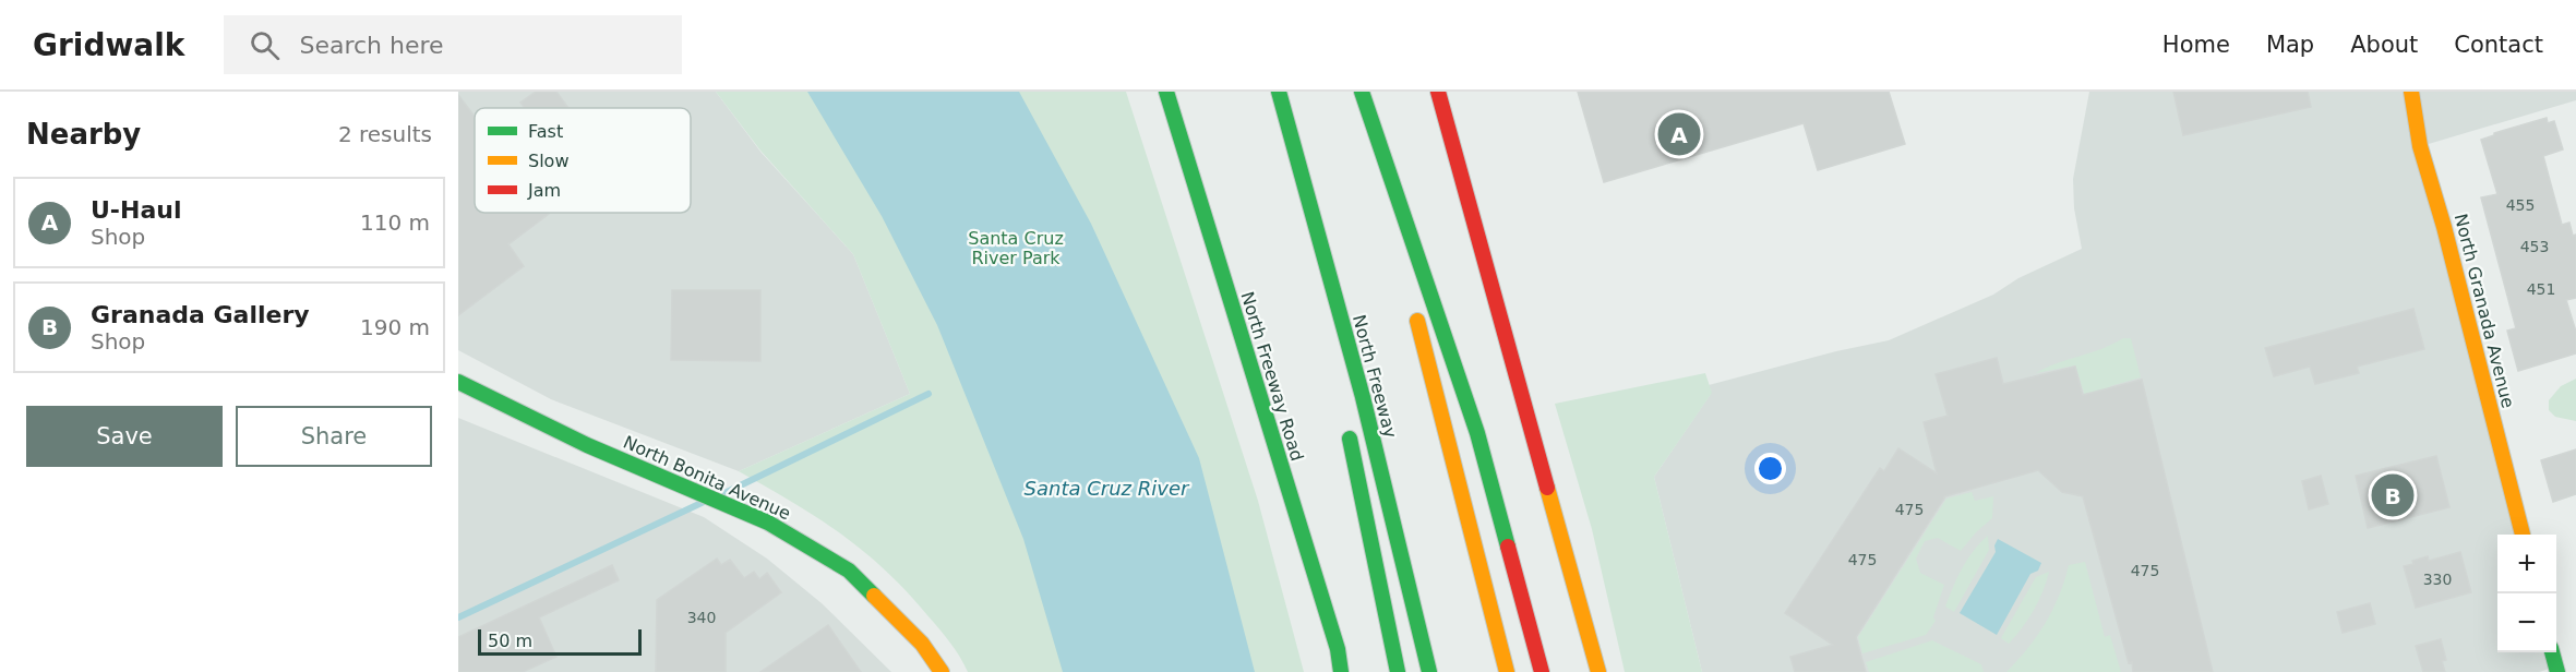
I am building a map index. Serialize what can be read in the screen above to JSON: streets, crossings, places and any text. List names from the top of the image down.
{
  "streets": {
    "main road": [
      "North Granada Avenue",
      "North Freeway Road",
      "North Freeway",
      "North Bonita Avenue"
    ]
  },
  "water": ["Santa Cruz River"],
  "parks": ["Santa Cruz River Park"],
  "house_numbers": [
    "455",
    "453",
    "451",
    "475",
    "475",
    "475",
    "330",
    "340"
  ],
  "legend": ["Fast", "Slow", "Jam"],
  "scale_bar": "50 m",
  "page": {
    "header": "Gridwalk",
    "search": "Search here",
    "nav": [
      "Home",
      "Map",
      "About",
      "Contact"
    ],
    "heading": ["Nearby", "2 results"],
    "pins": ["A", "B"],
    "list": [
      {
        "mark": "A",
        "name": "U-Haul",
        "note": "Shop",
        "value": "110 m"
      },
      {
        "mark": "B",
        "name": "Granada Gallery",
        "note": "Shop",
        "value": "190 m"
      }
    ],
    "buttons": ["Save", "Share"],
    "map_buttons": ["+", "−"],
    "scale": "50 m"
  }
}
